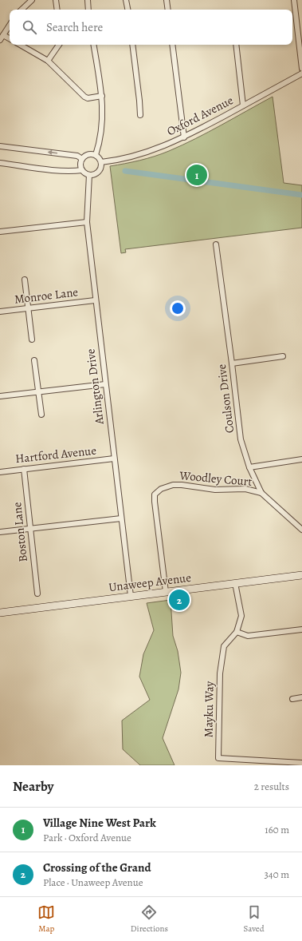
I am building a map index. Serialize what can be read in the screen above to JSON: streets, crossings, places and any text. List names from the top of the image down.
{
  "streets": {
    "main road": ["Unaweep Avenue"],
    "street": [
      "Oxford Avenue",
      "Monroe Lane",
      "Arlington Drive",
      "Coulson Drive",
      "Hartford Avenue",
      "Woodley Court",
      "Boston Lane",
      "Mayku Way"
    ]
  },
  "crossings": [
    ["Oxford Avenue", "Arlington Drive"],
    ["Monroe Lane", "Arlington Drive"],
    ["Arlington Drive", "Hartford Avenue"],
    ["Arlington Drive", "Unaweep Avenue"],
    ["Coulson Drive", "Woodley Court"],
    ["Hartford Avenue", "Boston Lane"],
    ["Woodley Court", "Unaweep Avenue"],
    ["Unaweep Avenue", "Mayku Way"]
  ],
  "page": {
    "search": "Search here",
    "pins": ["1", "2"],
    "heading": ["Nearby", "2 results"],
    "list": [
      {
        "mark": "1",
        "name": "Village Nine West Park",
        "note": "Park · Oxford Avenue",
        "value": "160 m"
      },
      {
        "mark": "2",
        "name": "Crossing of the Grand",
        "note": "Place · Unaweep Avenue",
        "value": "340 m"
      }
    ],
    "nav": ["Map", "Directions", "Saved"]
  }
}
